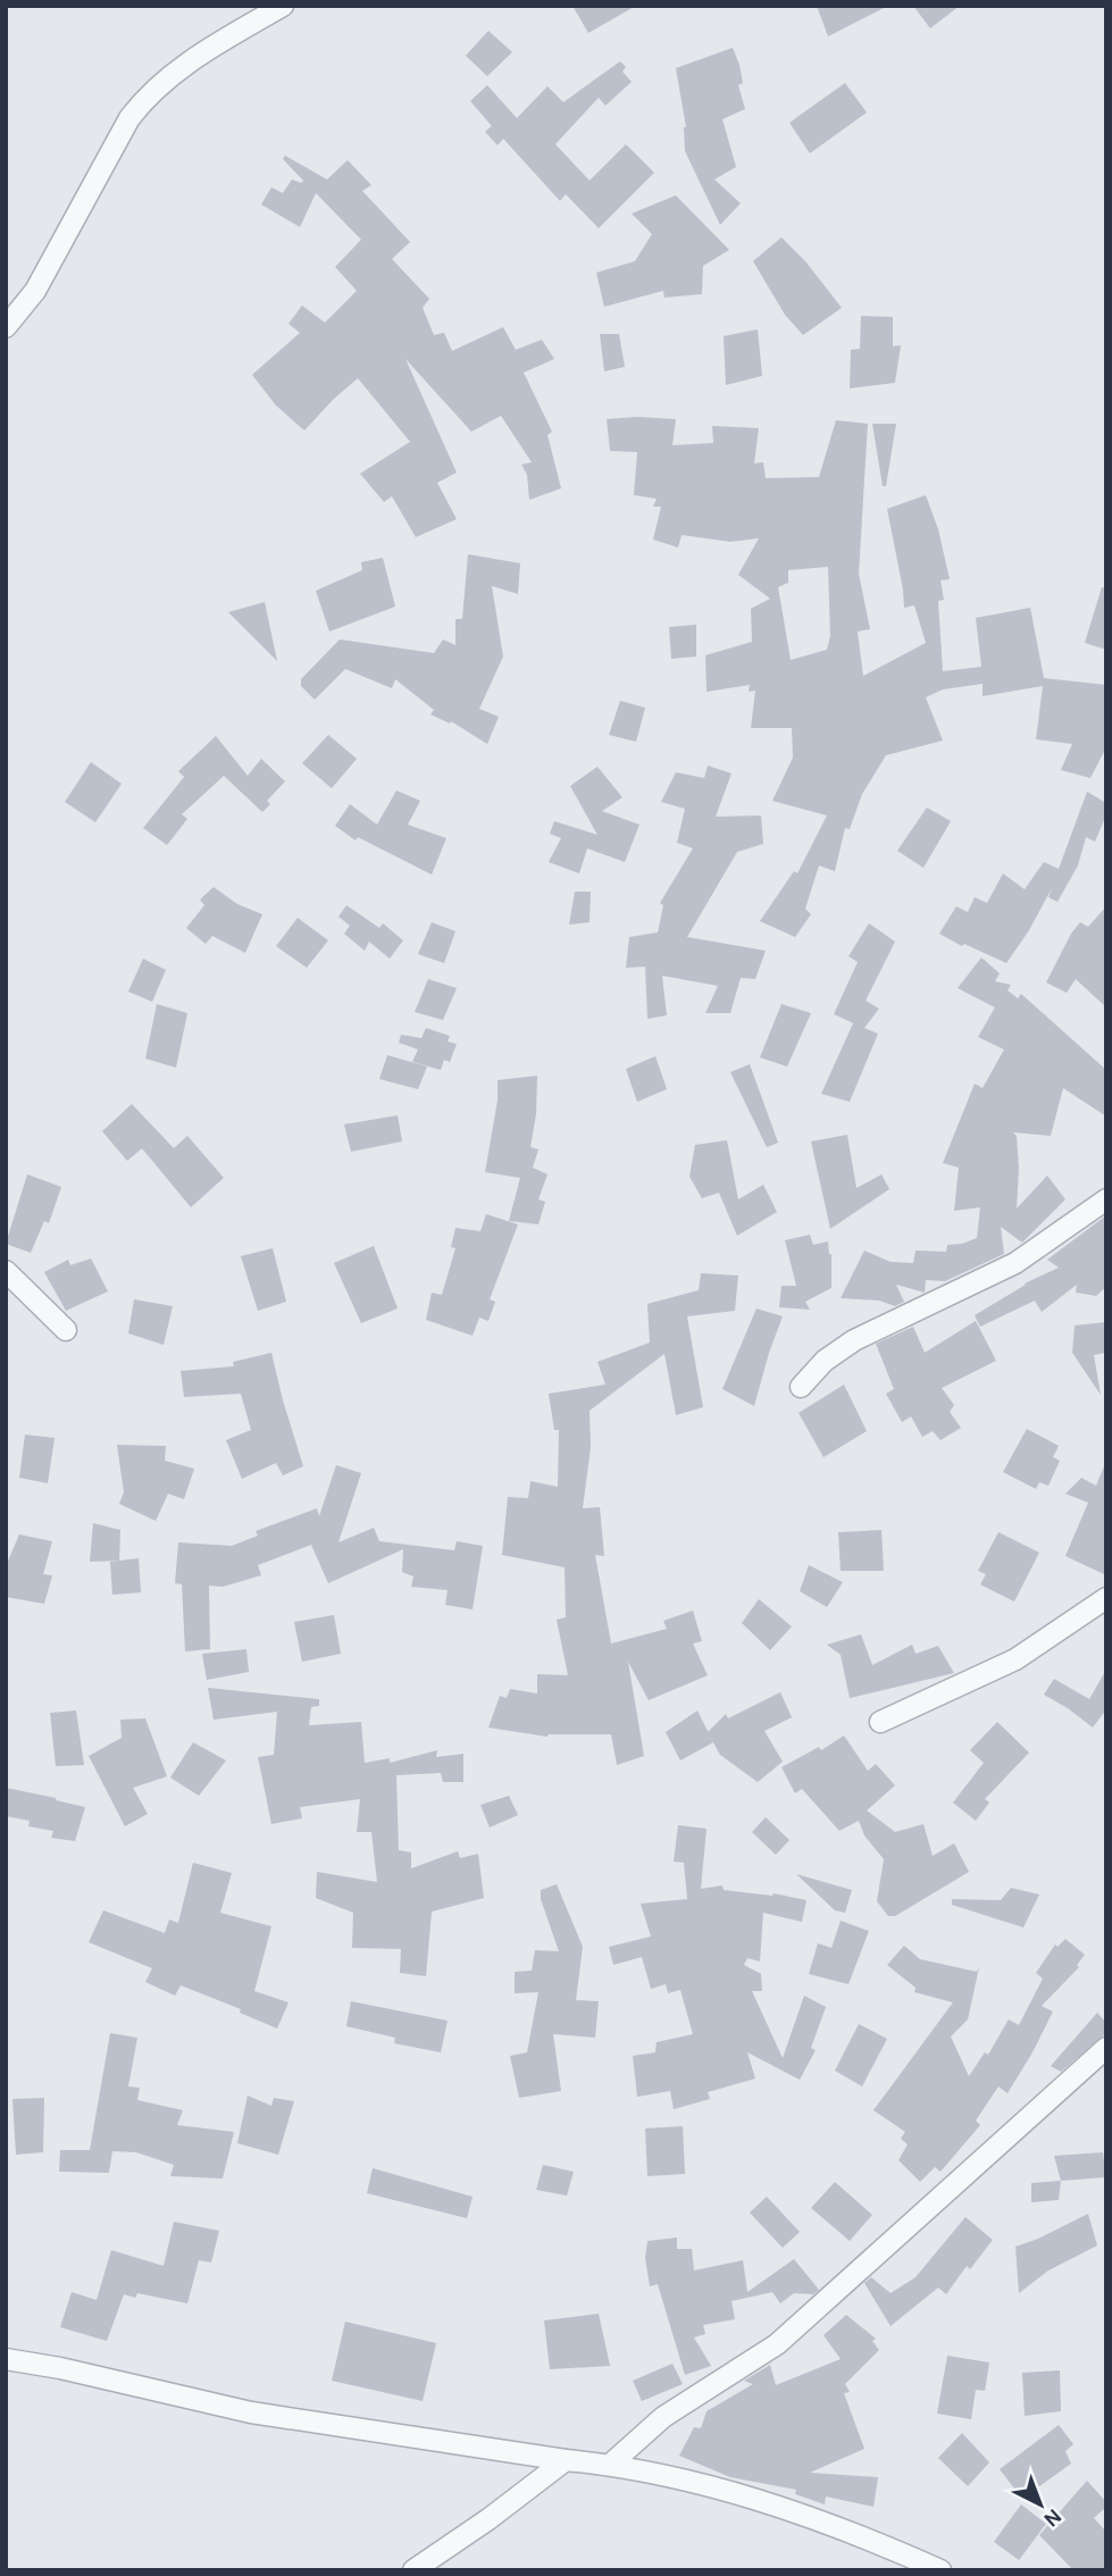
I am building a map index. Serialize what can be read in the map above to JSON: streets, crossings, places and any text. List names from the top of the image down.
{
  "north": "bottom right"
}
